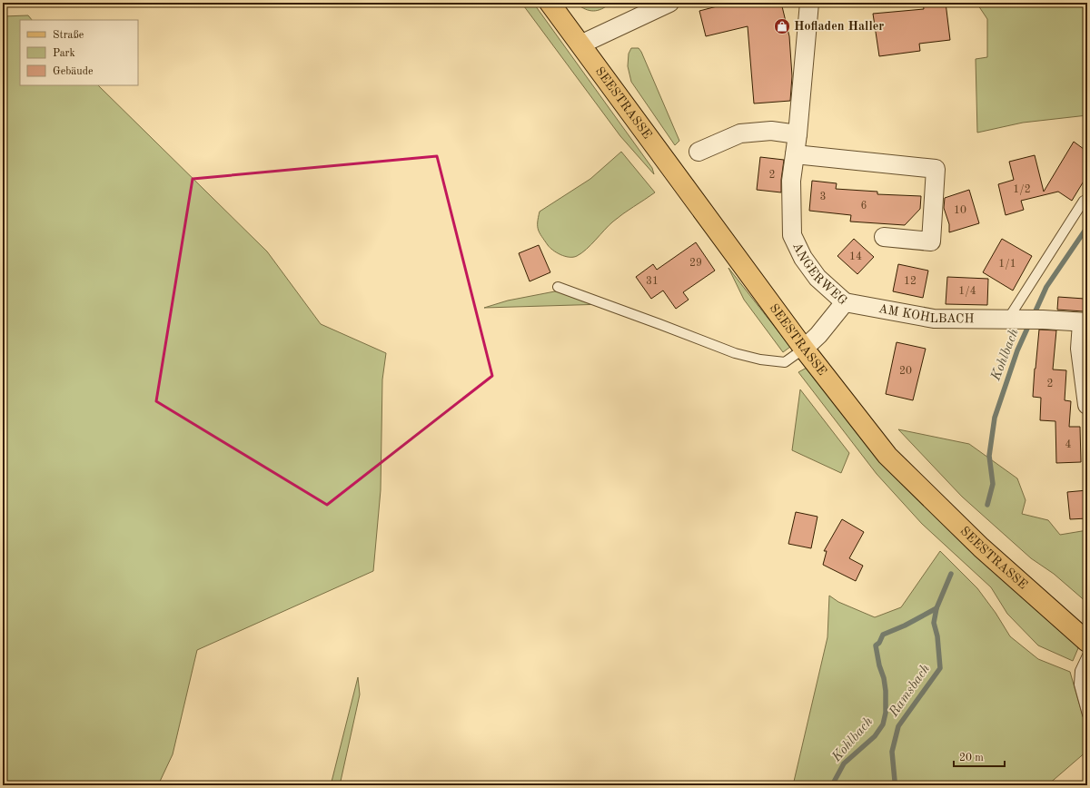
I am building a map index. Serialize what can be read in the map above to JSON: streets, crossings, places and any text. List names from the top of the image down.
{
  "streets": {
    "main road": ["SEESTRASSE"],
    "street": ["ANGERWEG", "AM KOHLBACH"]
  },
  "crossings": [
    ["SEESTRASSE", "ANGERWEG"],
    ["ANGERWEG", "AM KOHLBACH"]
  ],
  "water": ["Kohlbach", "Ramsbach"],
  "places": {
    "shop": ["Hofladen Haller"]
  },
  "house_numbers": [
    "2",
    "1/2",
    "3",
    "6",
    "10",
    "14",
    "29",
    "1/1",
    "31",
    "12",
    "1/4",
    "20",
    "2",
    "4"
  ],
  "legend": ["Straße", "Park", "Gebäude"],
  "scale_bar": "20 m"
}
